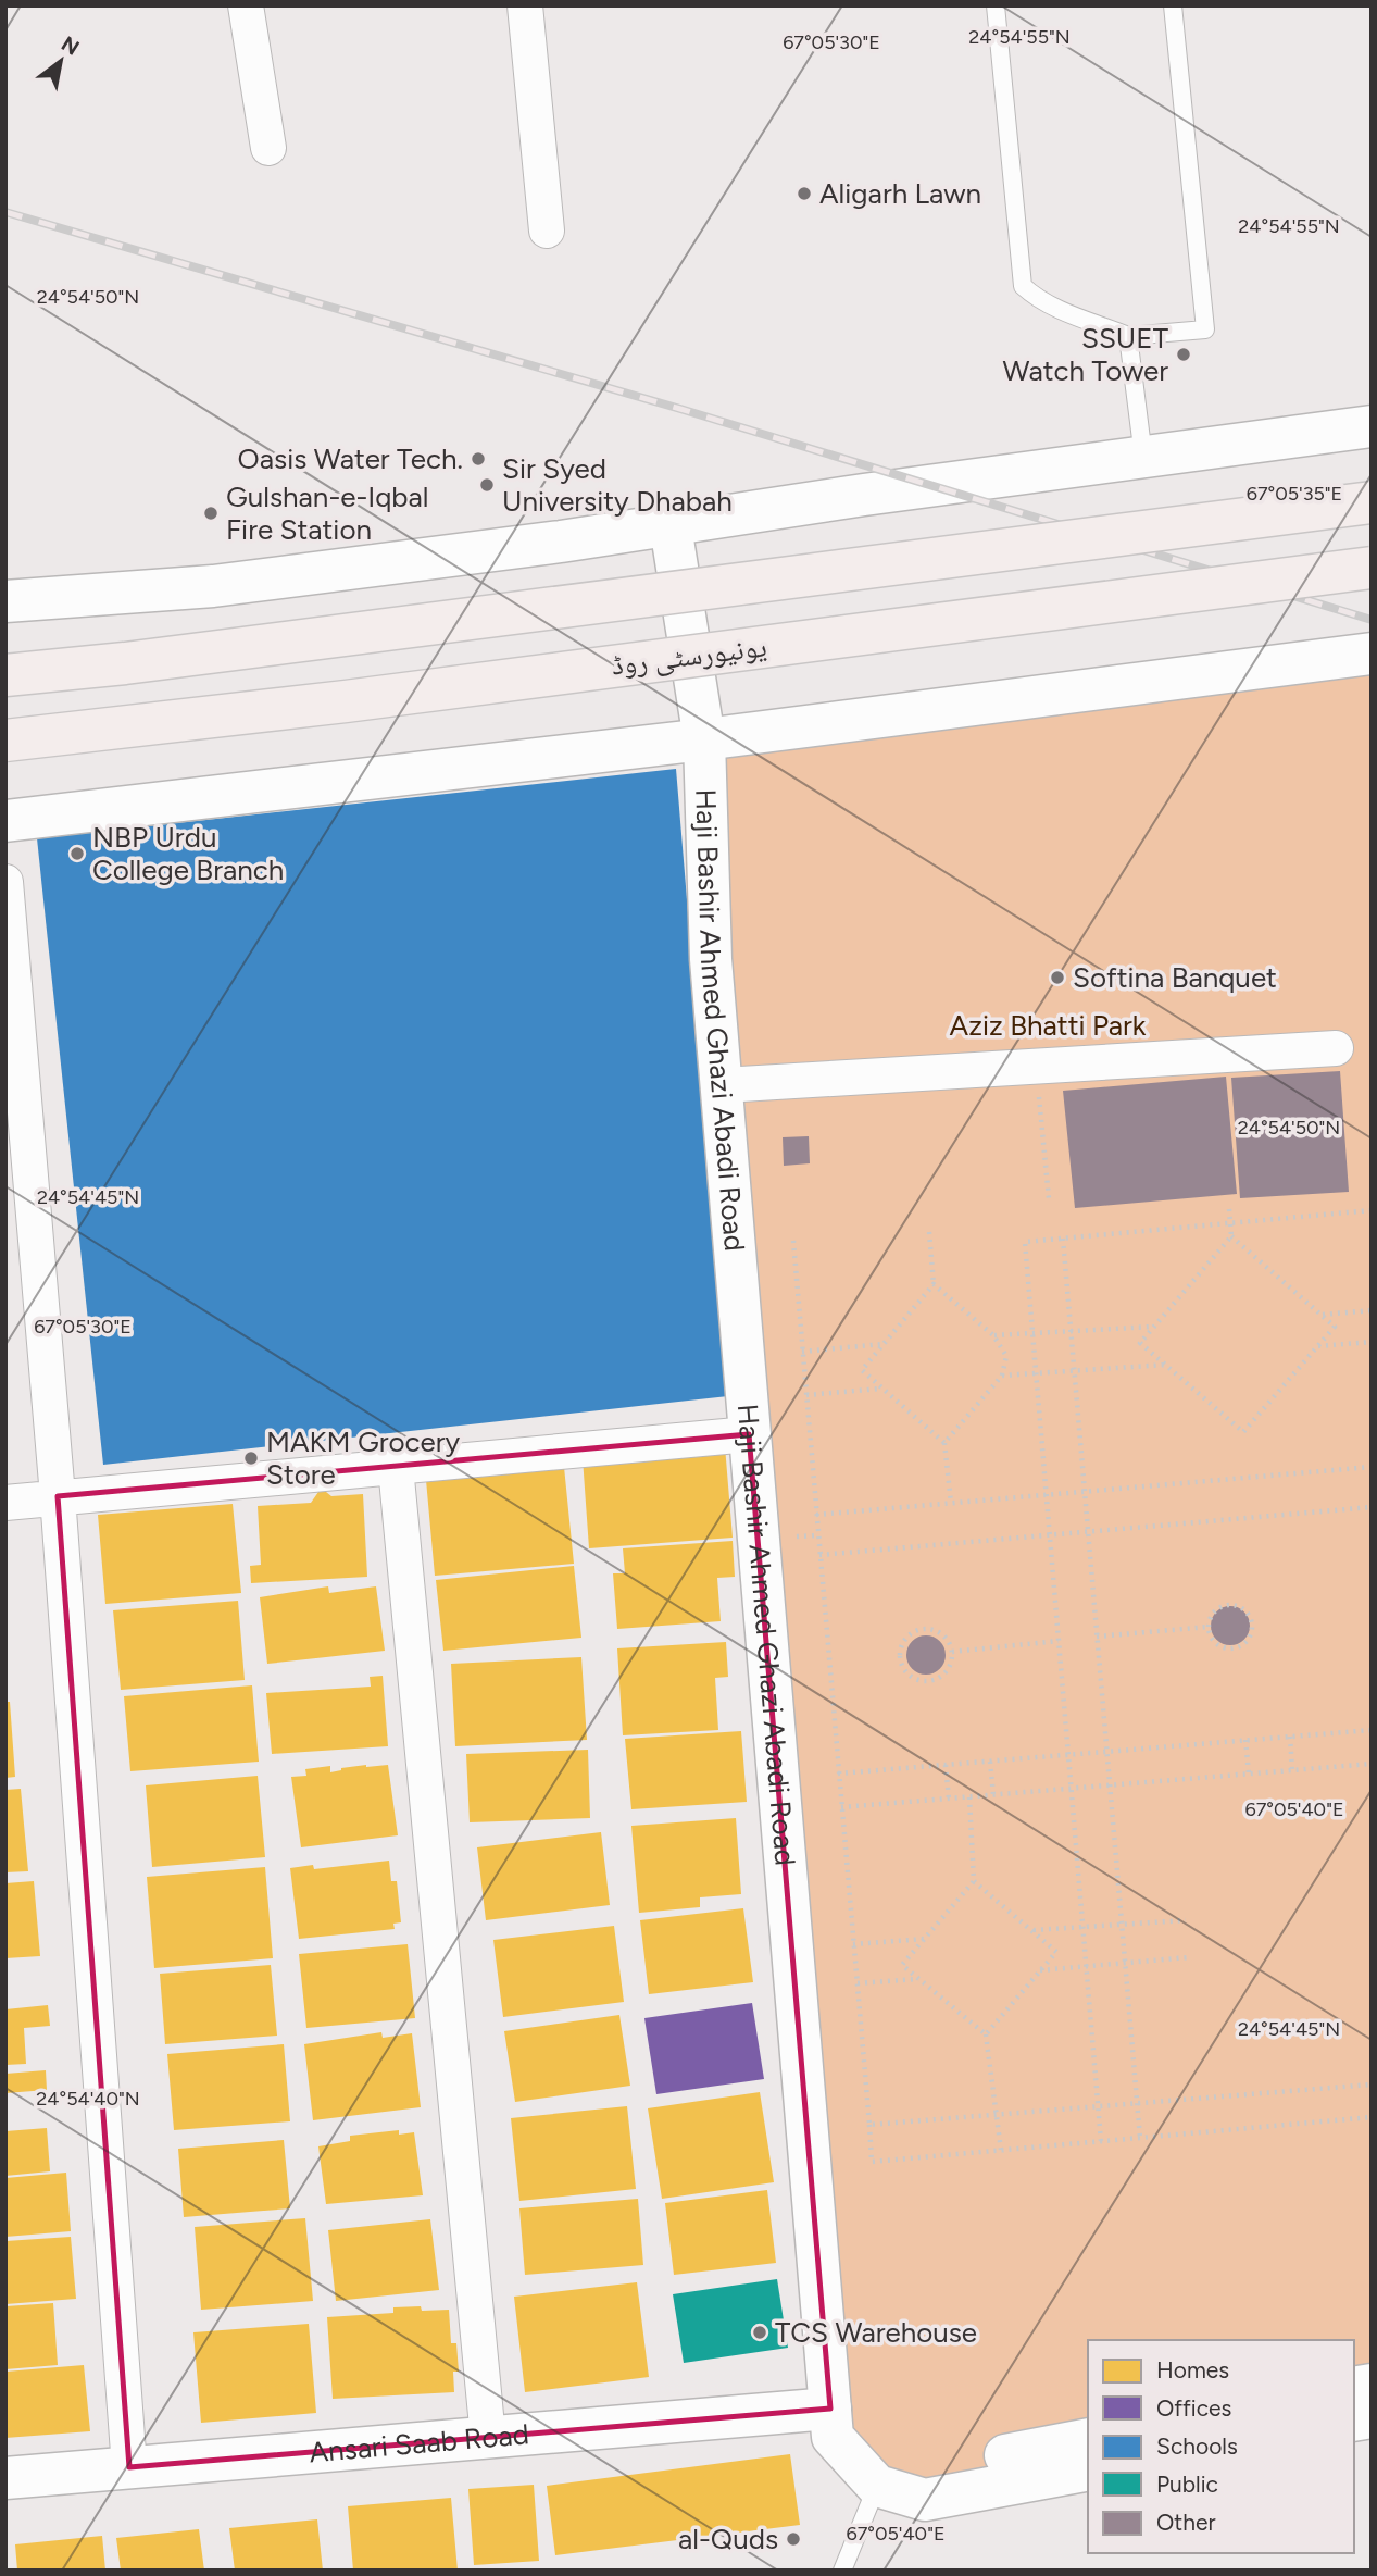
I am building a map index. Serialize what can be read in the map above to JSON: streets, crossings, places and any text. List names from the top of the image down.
{
  "streets": {
    "main road": ["یونیورسٹی روڈ"],
    "street": ["Haji Bashir Ahmed Ghazi Abadi Road", "Ansari Saab Road"]
  },
  "crossings": [
    ["Haji Bashir Ahmed Ghazi Abadi Road", "Ansari Saab Road"]
  ],
  "parks": ["Aziz Bhatti Park"],
  "places": [
    "Aligarh Lawn",
    "SSUET Watch Tower",
    "Oasis Water Tech.",
    "Sir Syed University Dhabah",
    "Gulshan-e-Iqbal Fire Station",
    "NBP Urdu College Branch",
    "Softina Banquet",
    "MAKM Grocery Store",
    "TCS Warehouse",
    "al-Quds"
  ],
  "legend": [
    "Homes",
    "Offices",
    "Schools",
    "Public",
    "Other"
  ],
  "north": "top right",
  "coordinates": [
    "24°54'55\"N",
    "67°05'30\"E",
    "24°54'50\"N",
    "67°05'35\"E",
    "24°54'45\"N",
    "67°05'40\"E",
    "24°54'40\"N"
  ]
}
